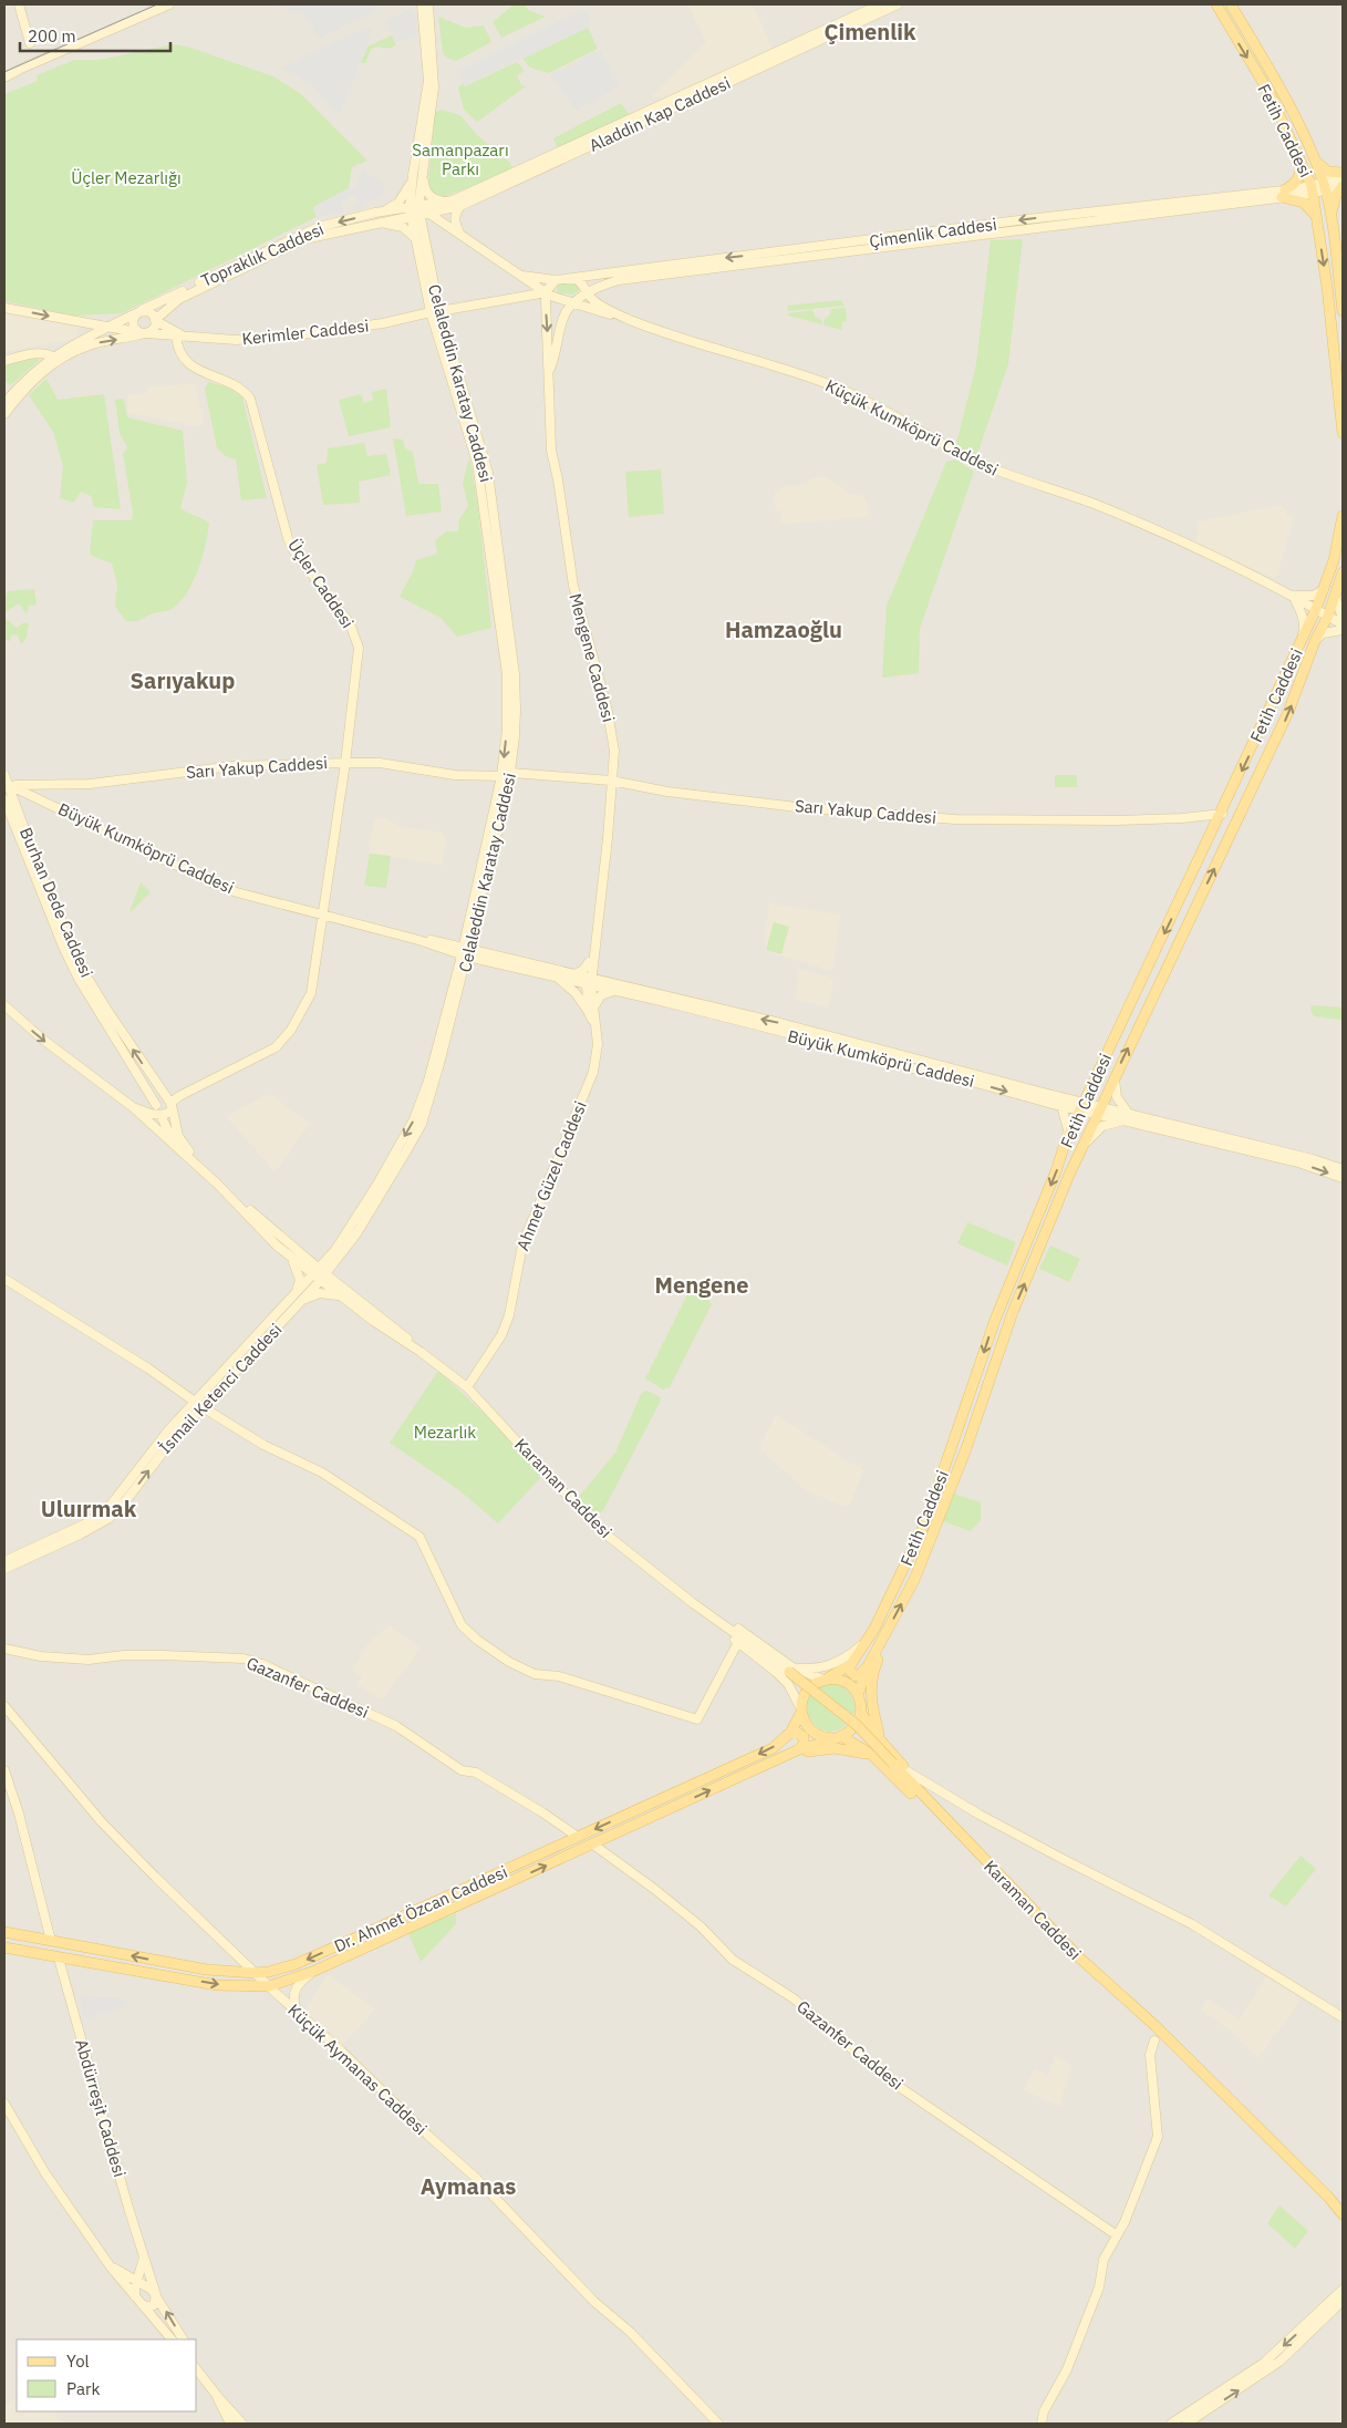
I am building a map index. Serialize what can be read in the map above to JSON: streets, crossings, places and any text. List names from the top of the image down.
{
  "streets": {
    "main road": ["Fetih Caddesi", "Karaman Caddesi", "Dr. Ahmet Özcan Caddesi"],
    "street": [
      "Aladdin Kap Caddesi",
      "Çimenlik Caddesi",
      "Topraklık Caddesi",
      "Kerimler Caddesi",
      "Celaleddin Karatay Caddesi",
      "Küçük Kumköprü Caddesi",
      "Üçler Caddesi",
      "Mengene Caddesi",
      "Sarı Yakup Caddesi",
      "Büyük Kumköprü Caddesi",
      "Burhan Dede Caddesi",
      "Ahmet Güzel Caddesi",
      "İsmail Ketenci Caddesi",
      "Gazanfer Caddesi",
      "Küçük Aymanas Caddesi",
      "Abdürreşit Caddesi"
    ]
  },
  "crossings": [
    ["Aladdin Kap Caddesi", "Topraklık Caddesi"],
    ["Aladdin Kap Caddesi", "Celaleddin Karatay Caddesi"],
    ["Fetih Caddesi", "Çimenlik Caddesi"],
    ["Fetih Caddesi", "Küçük Kumköprü Caddesi"],
    ["Fetih Caddesi", "Sarı Yakup Caddesi"],
    ["Fetih Caddesi", "Büyük Kumköprü Caddesi"],
    ["Fetih Caddesi", "Karaman Caddesi"],
    ["Fetih Caddesi", "Dr. Ahmet Özcan Caddesi"],
    ["Çimenlik Caddesi", "Küçük Kumköprü Caddesi"],
    ["Çimenlik Caddesi", "Mengene Caddesi"],
    ["Topraklık Caddesi", "Kerimler Caddesi"],
    ["Topraklık Caddesi", "Celaleddin Karatay Caddesi"],
    ["Kerimler Caddesi", "Celaleddin Karatay Caddesi"],
    ["Kerimler Caddesi", "Küçük Kumköprü Caddesi"],
    ["Kerimler Caddesi", "Üçler Caddesi"],
    ["Kerimler Caddesi", "Mengene Caddesi"],
    ["Celaleddin Karatay Caddesi", "Sarı Yakup Caddesi"],
    ["Celaleddin Karatay Caddesi", "Büyük Kumköprü Caddesi"],
    ["Celaleddin Karatay Caddesi", "İsmail Ketenci Caddesi"],
    ["Celaleddin Karatay Caddesi", "Karaman Caddesi"],
    ["Küçük Kumköprü Caddesi", "Mengene Caddesi"],
    ["Üçler Caddesi", "Sarı Yakup Caddesi"],
    ["Üçler Caddesi", "Büyük Kumköprü Caddesi"],
    ["Üçler Caddesi", "Burhan Dede Caddesi"],
    ["Üçler Caddesi", "Karaman Caddesi"],
    ["Mengene Caddesi", "Sarı Yakup Caddesi"],
    ["Mengene Caddesi", "Büyük Kumköprü Caddesi"],
    ["Sarı Yakup Caddesi", "Büyük Kumköprü Caddesi"],
    ["Sarı Yakup Caddesi", "Burhan Dede Caddesi"],
    ["Büyük Kumköprü Caddesi", "Burhan Dede Caddesi"],
    ["Burhan Dede Caddesi", "Karaman Caddesi"],
    ["Ahmet Güzel Caddesi", "Karaman Caddesi"],
    ["İsmail Ketenci Caddesi", "Karaman Caddesi"],
    ["Karaman Caddesi", "Dr. Ahmet Özcan Caddesi"],
    ["Gazanfer Caddesi", "Dr. Ahmet Özcan Caddesi"],
    ["Dr. Ahmet Özcan Caddesi", "Küçük Aymanas Caddesi"],
    ["Dr. Ahmet Özcan Caddesi", "Abdürreşit Caddesi"]
  ],
  "districts": [
    "Çimenlik",
    "Hamzaoğlu",
    "Sarıyakup",
    "Mengene",
    "Uluırmak",
    "Aymanas"
  ],
  "parks": ["Samanpazarı Parkı", "Üçler Mezarlığı", "Mezarlık"],
  "legend": ["Yol", "Park"],
  "scale_bar": "200 m"
}
